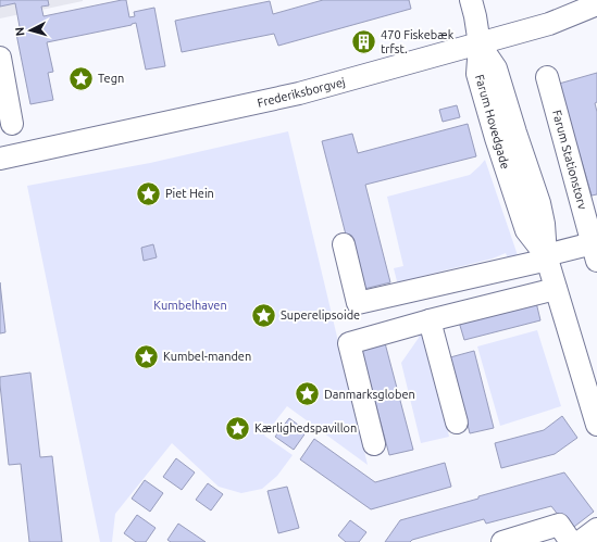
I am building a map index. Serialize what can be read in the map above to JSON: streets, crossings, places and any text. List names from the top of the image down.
{
  "streets": {
    "street": ["Frederiksborgvej", "Farum Hovedgade", "Farum Stationstorv"]
  },
  "crossings": [
    ["Frederiksborgvej", "Farum Hovedgade"],
    ["Farum Hovedgade", "Farum Stationstorv"]
  ],
  "parks": ["Kumbelhaven"],
  "places": {
    "building": ["470 Fiskebæk trfst."],
    "place": [
      "Tegn",
      "Piet Hein",
      "Superelipsoide",
      "Kumbel-manden",
      "Danmarksgloben",
      "Kærlighedspavillon"
    ]
  },
  "north": "left"
}
